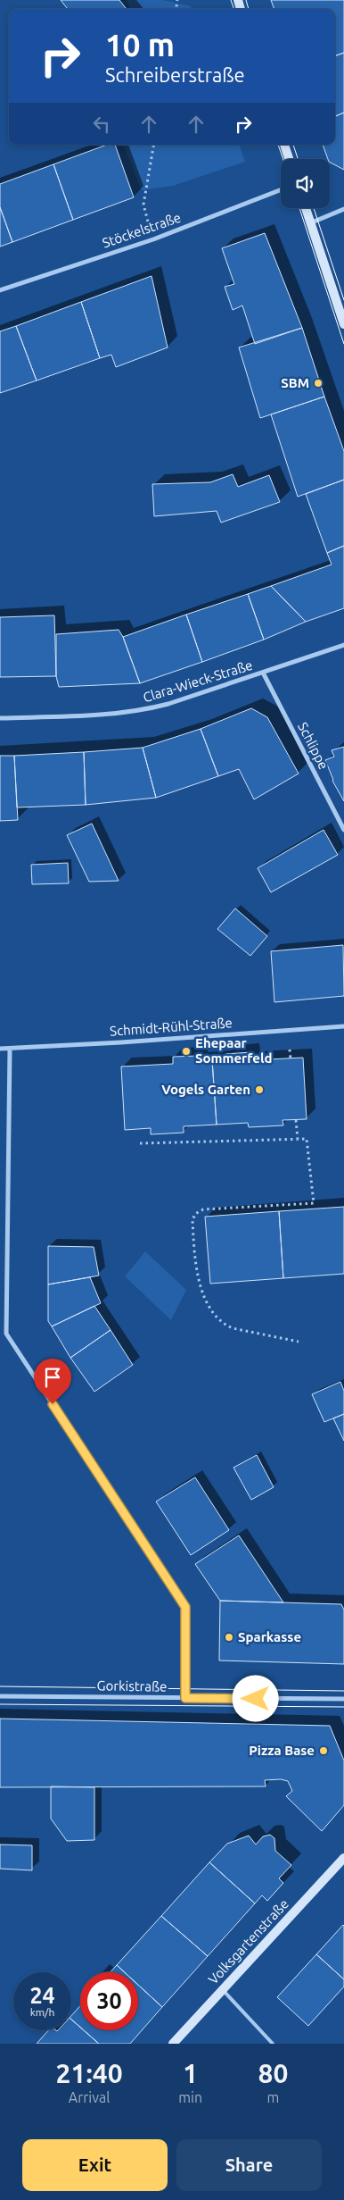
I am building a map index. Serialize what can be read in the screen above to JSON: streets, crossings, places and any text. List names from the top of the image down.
{
  "streets": {
    "main road": ["Volksgartenstraße"],
    "street": [
      "Stöckelstraße",
      "Clara-Wieck-Straße",
      "Schlippe",
      "Schmidt-Rühl-Straße",
      "Gorkistraße"
    ]
  },
  "crossings": [
    ["Clara-Wieck-Straße", "Schlippe"]
  ],
  "places": [
    "SBM",
    "Ehepaar Sommerfeld",
    "Vogels Garten",
    "Sparkasse",
    "Pizza Base"
  ],
  "page": {
    "turn": ["10 m", "Schreiberstraße"],
    "speed": "24 km/h",
    "limit": "30",
    "eta": [
      "21:40",
      "Arrival",
      "1",
      "min",
      "80",
      "m"
    ],
    "buttons": ["Exit", "Share"]
  }
}
